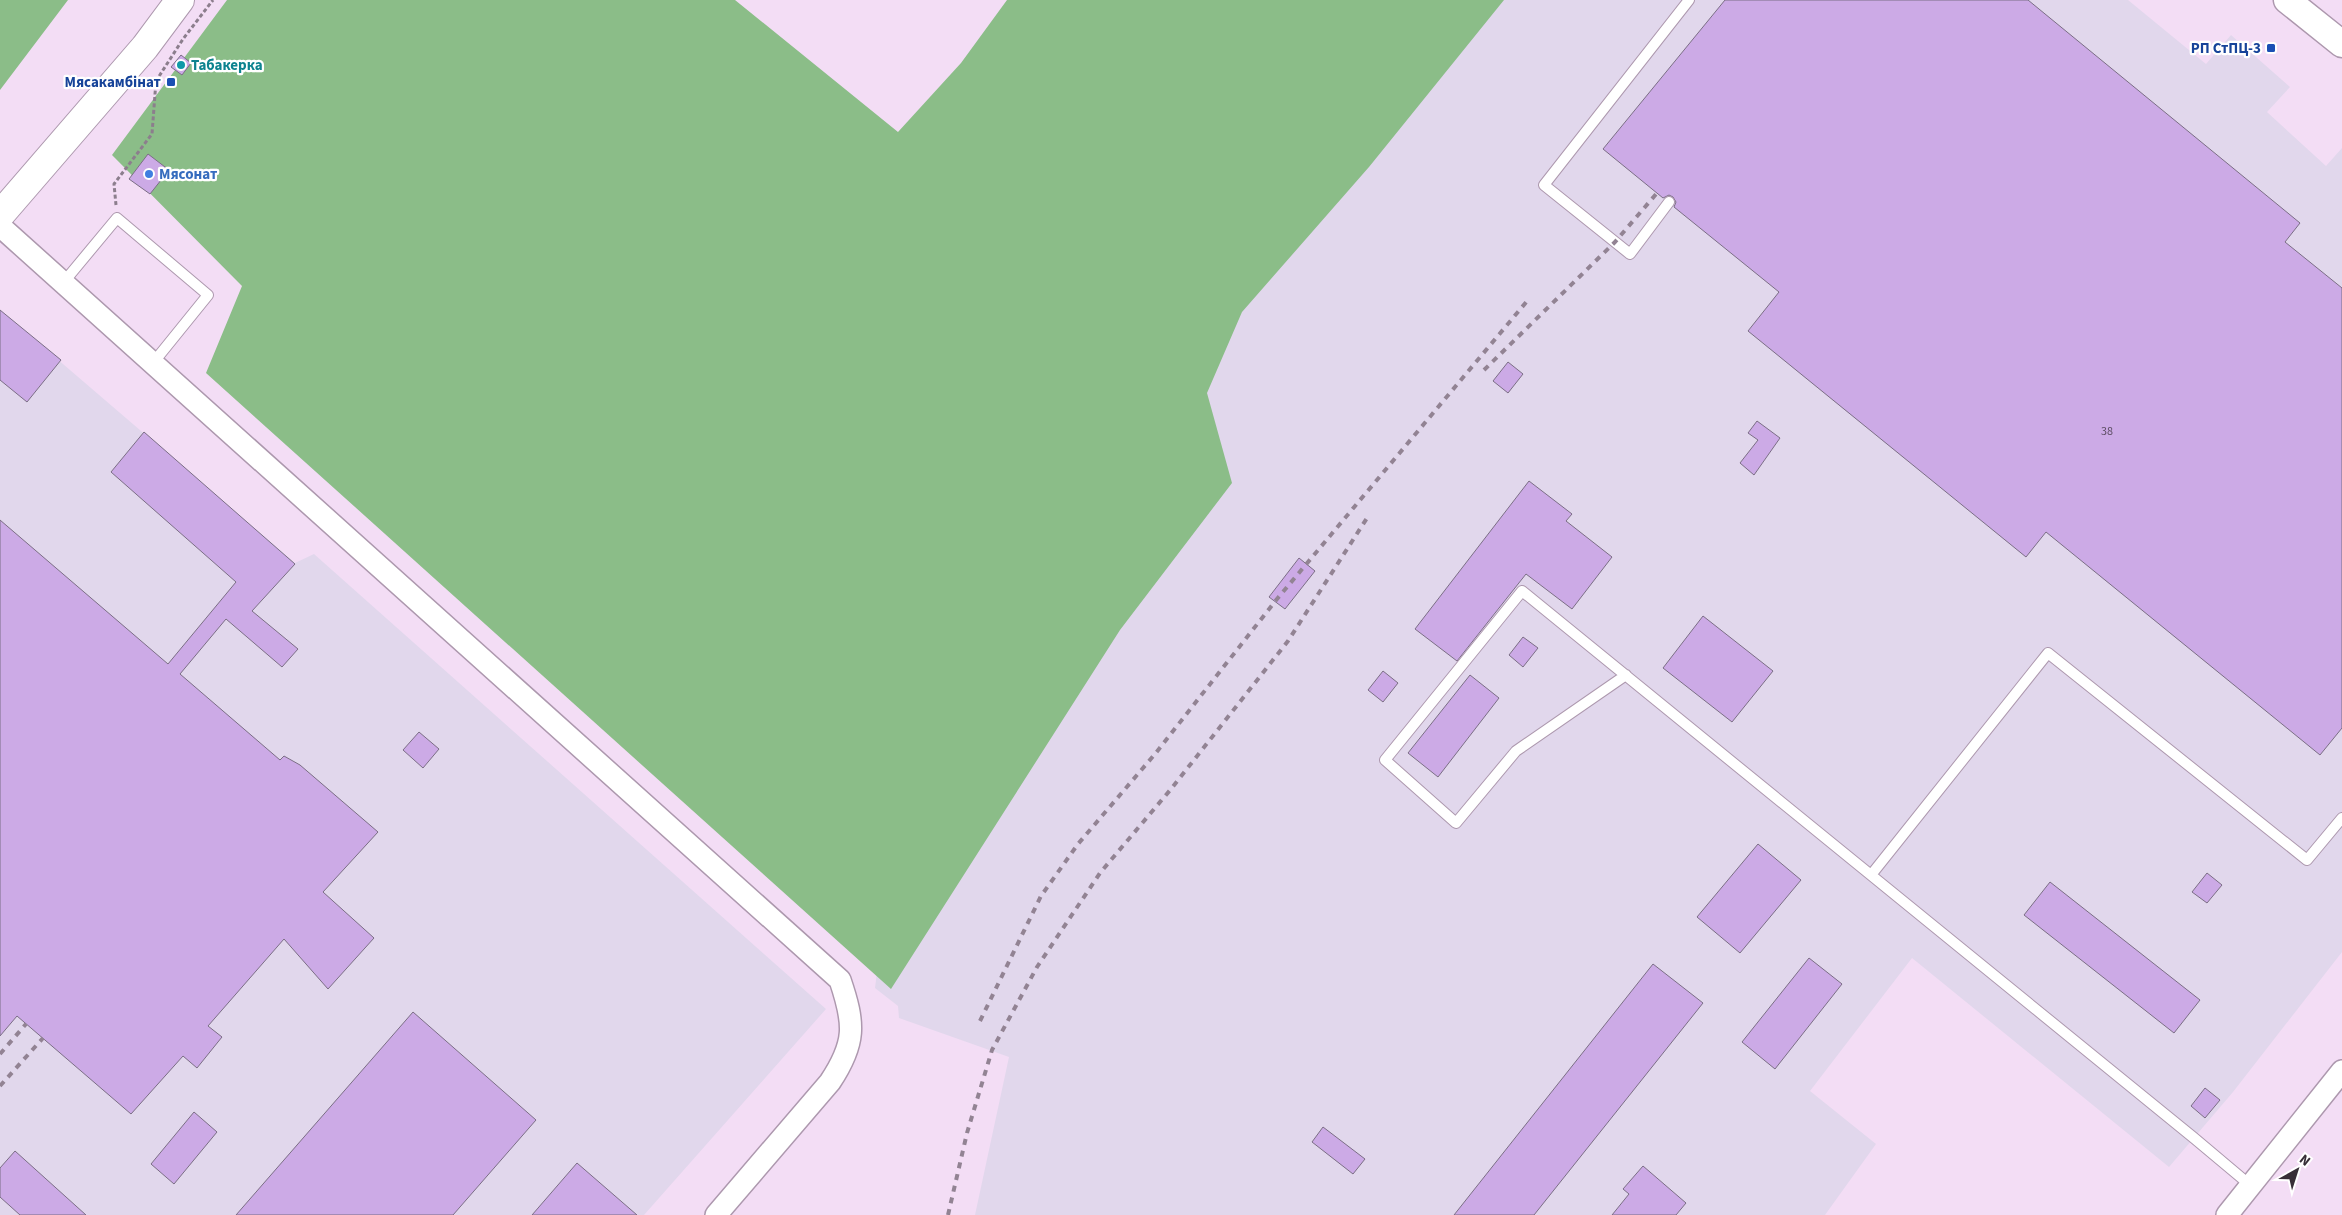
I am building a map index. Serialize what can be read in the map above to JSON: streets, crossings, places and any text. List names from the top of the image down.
{
  "places": {
    "transit": ["РП СтПЦ-3", "Мясакамбінат"],
    "other": ["Табакерка", "Мясонат"]
  },
  "house_numbers": ["38"],
  "north": "top right"
}
